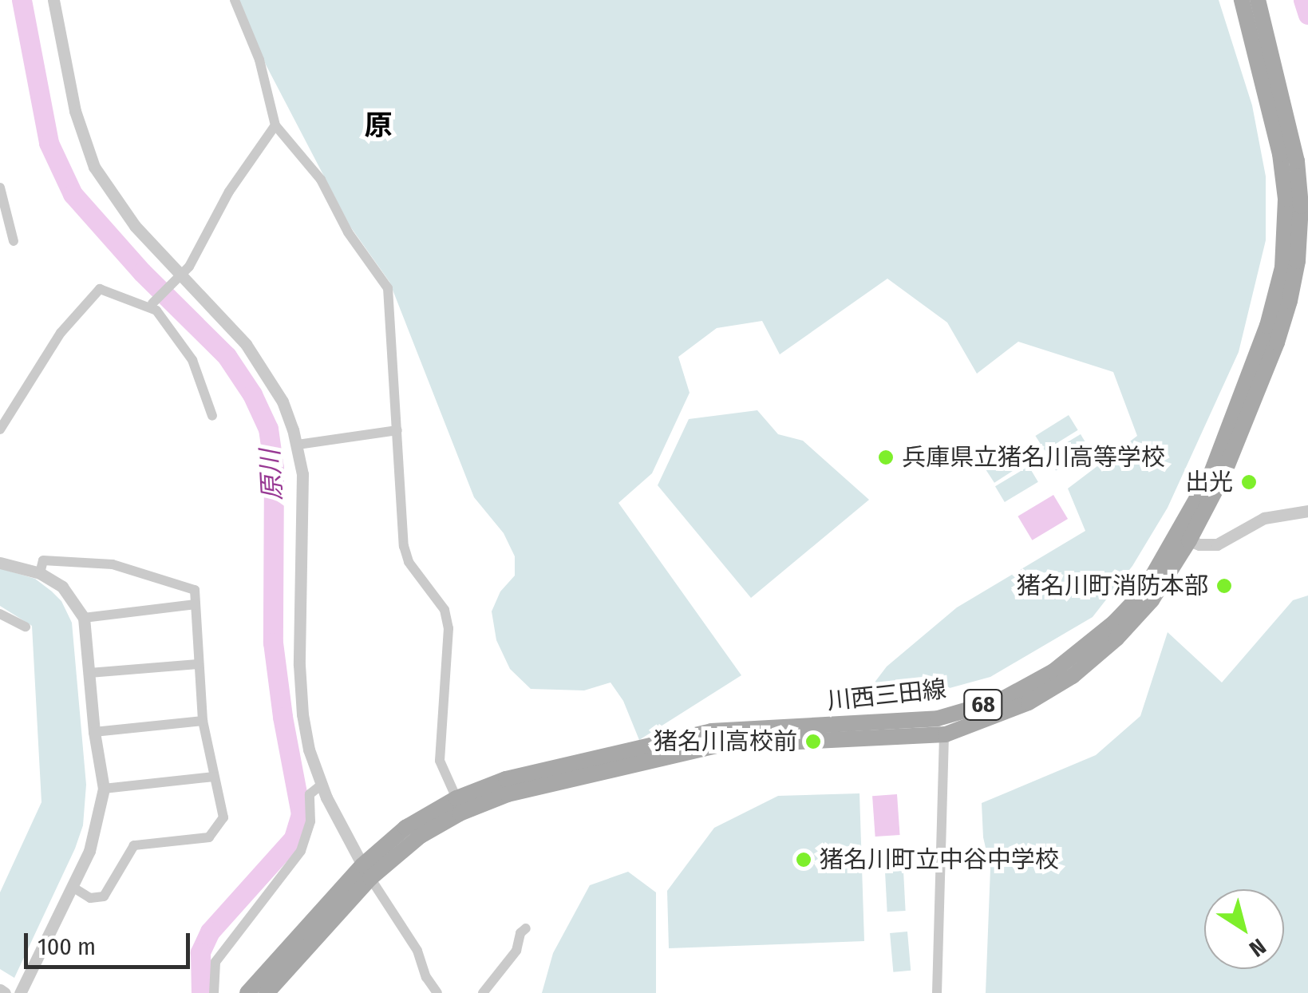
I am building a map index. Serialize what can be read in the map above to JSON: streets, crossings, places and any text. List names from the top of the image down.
{
  "streets": {
    "main road": ["川西三田線", "68"]
  },
  "districts": ["原"],
  "water": ["原川"],
  "places": [
    "兵庫県立猪名川高等学校",
    "出光",
    "猪名川町消防本部",
    "猪名川高校前",
    "猪名川町立中谷中学校"
  ],
  "scale_bar": "100 m",
  "north": "bottom right"
}
